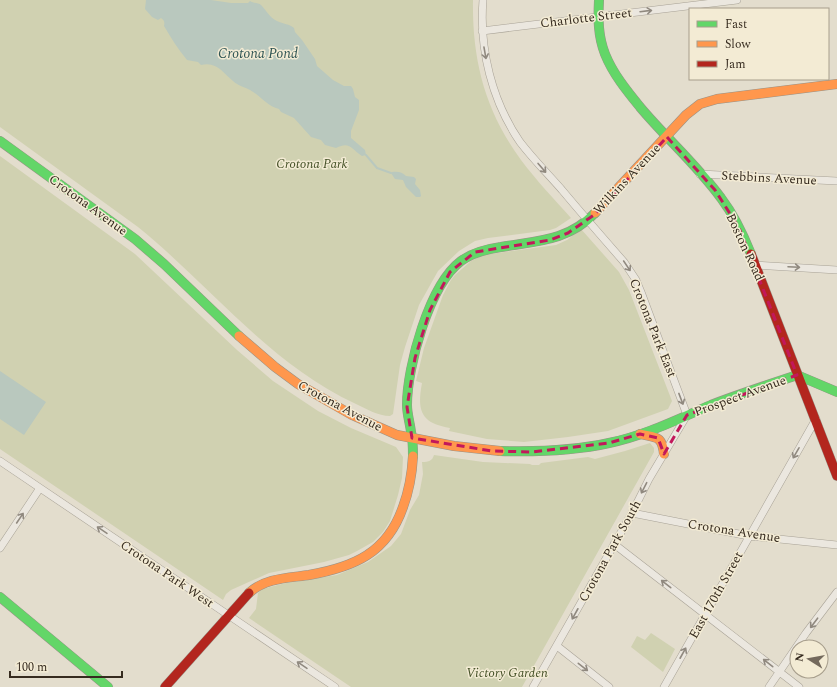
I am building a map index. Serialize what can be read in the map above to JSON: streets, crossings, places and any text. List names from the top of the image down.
{
  "streets": {
    "street": [
      "Charlotte Street",
      "Stebbins Avenue",
      "Wilkins Avenue",
      "Crotona Avenue",
      "Boston Road",
      "Crotona Park East",
      "Prospect Avenue",
      "Crotona Park South",
      "Crotona Park West",
      "East 170th Street"
    ]
  },
  "crossings": [
    ["Charlotte Street", "Boston Road"],
    ["Charlotte Street", "Crotona Park East"],
    ["Stebbins Avenue", "Boston Road"],
    ["Wilkins Avenue", "Crotona Avenue"],
    ["Wilkins Avenue", "Boston Road"],
    ["Wilkins Avenue", "Crotona Park East"],
    ["Wilkins Avenue", "Crotona Park West"],
    ["Crotona Avenue", "Crotona Park East"],
    ["Crotona Avenue", "Prospect Avenue"],
    ["Crotona Avenue", "Crotona Park South"],
    ["Crotona Avenue", "East 170th Street"],
    ["Boston Road", "Prospect Avenue"],
    ["Boston Road", "East 170th Street"],
    ["Crotona Park East", "Prospect Avenue"],
    ["Crotona Park East", "Crotona Park South"],
    ["Prospect Avenue", "Crotona Park South"]
  ],
  "one_way": [
    "Charlotte Street",
    "Crotona Park East",
    "Crotona Park South",
    "Crotona Park West"
  ],
  "water": ["Crotona Pond"],
  "parks": ["Crotona Park", "Victory Garden"],
  "legend": ["Fast", "Slow", "Jam"],
  "scale_bar": "100 m",
  "north": "left"
}
